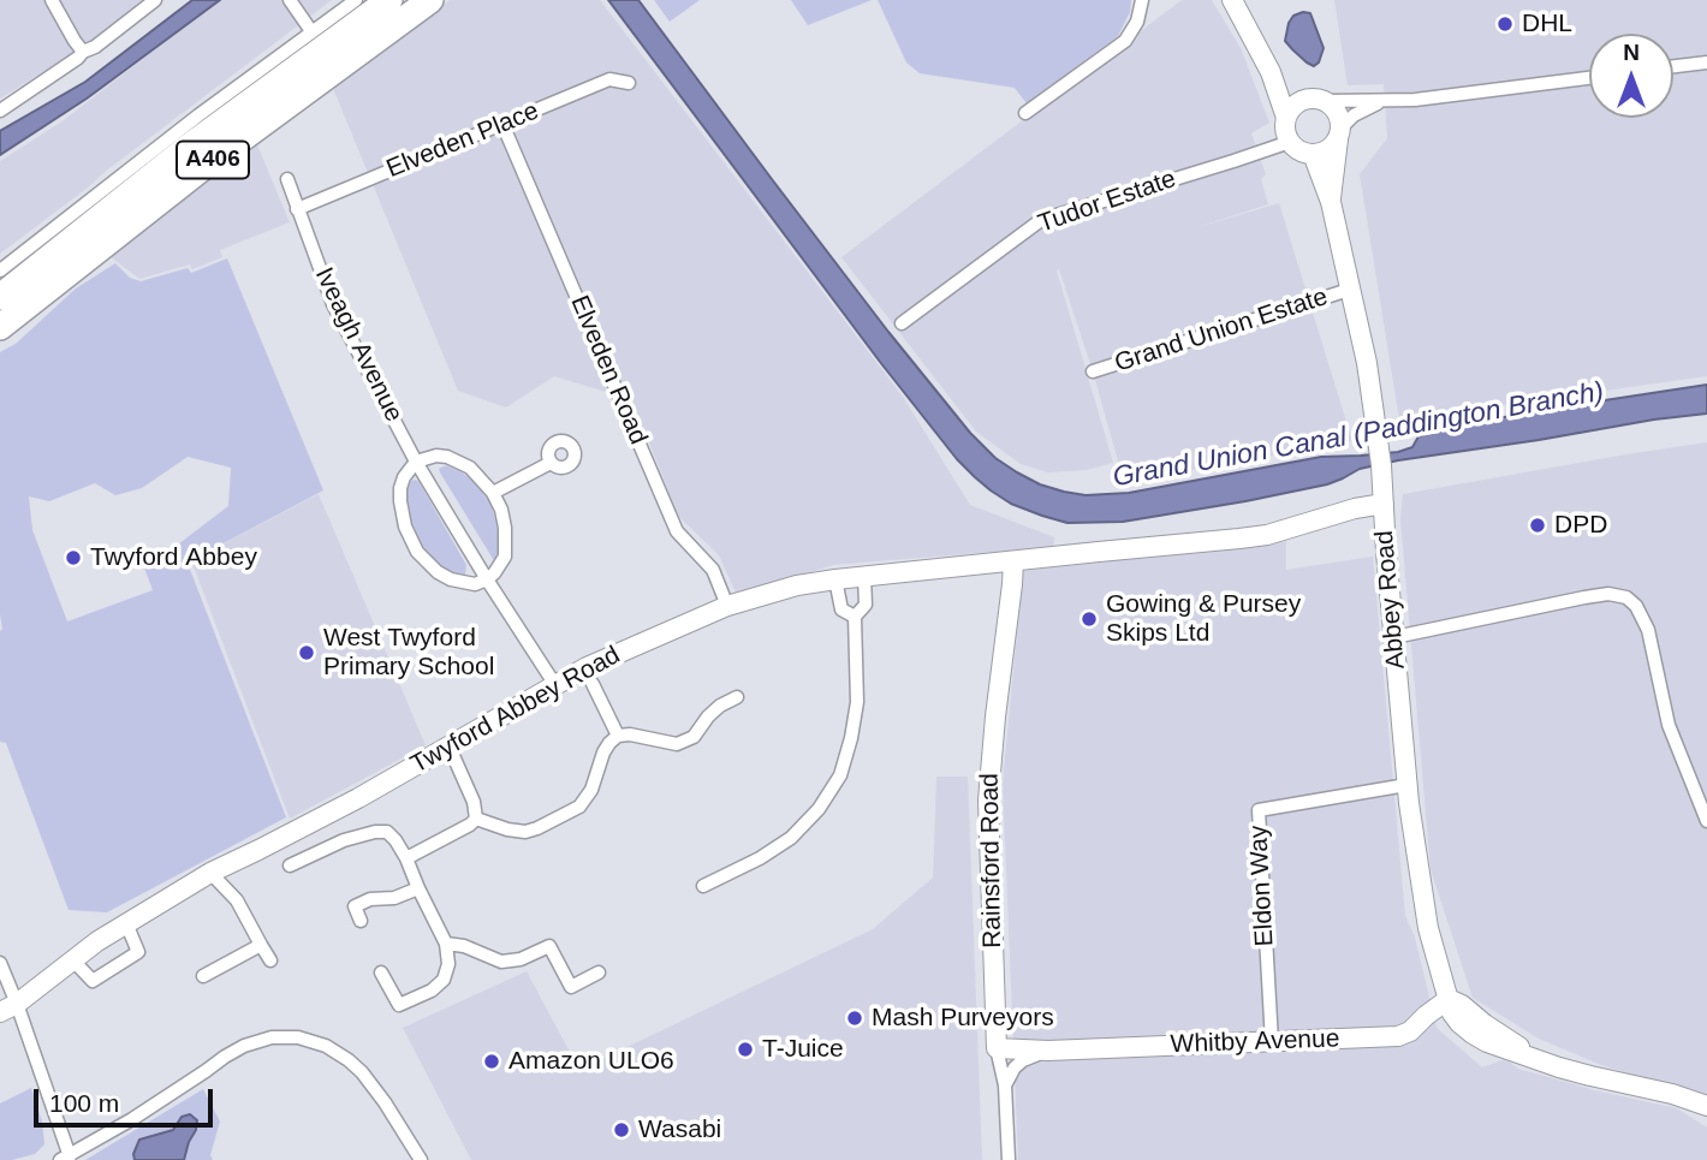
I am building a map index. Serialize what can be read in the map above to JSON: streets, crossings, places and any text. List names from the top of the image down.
{
  "streets": {
    "highway": ["A406"],
    "street": [
      "Elveden Place",
      "Tudor Estate",
      "Grand Union Estate",
      "Iveagh Avenue",
      "Elveden Road",
      "Abbey Road",
      "Twyford Abbey Road",
      "Rainsford Road",
      "Eldon Way",
      "Whitby Avenue"
    ]
  },
  "crossings": [
    ["Elveden Place", "Iveagh Avenue"],
    ["Elveden Place", "Elveden Road"],
    ["Tudor Estate", "Abbey Road"],
    ["Grand Union Estate", "Abbey Road"],
    ["Iveagh Avenue", "Twyford Abbey Road"],
    ["Elveden Road", "Twyford Abbey Road"],
    ["Abbey Road", "Twyford Abbey Road"],
    ["Abbey Road", "Eldon Way"],
    ["Abbey Road", "Whitby Avenue"],
    ["Twyford Abbey Road", "Rainsford Road"],
    ["Rainsford Road", "Whitby Avenue"],
    ["Eldon Way", "Whitby Avenue"]
  ],
  "water": ["Grand Union Canal (Paddington Branch)"],
  "places": [
    "DHL",
    "DPD",
    "Twyford Abbey",
    "Gowing & Pursey Skips Ltd",
    "West Twyford Primary School",
    "Mash Purveyors",
    "T-Juice",
    "Amazon ULO6",
    "Wasabi"
  ],
  "scale_bar": "100 m",
  "north": "top"
}
